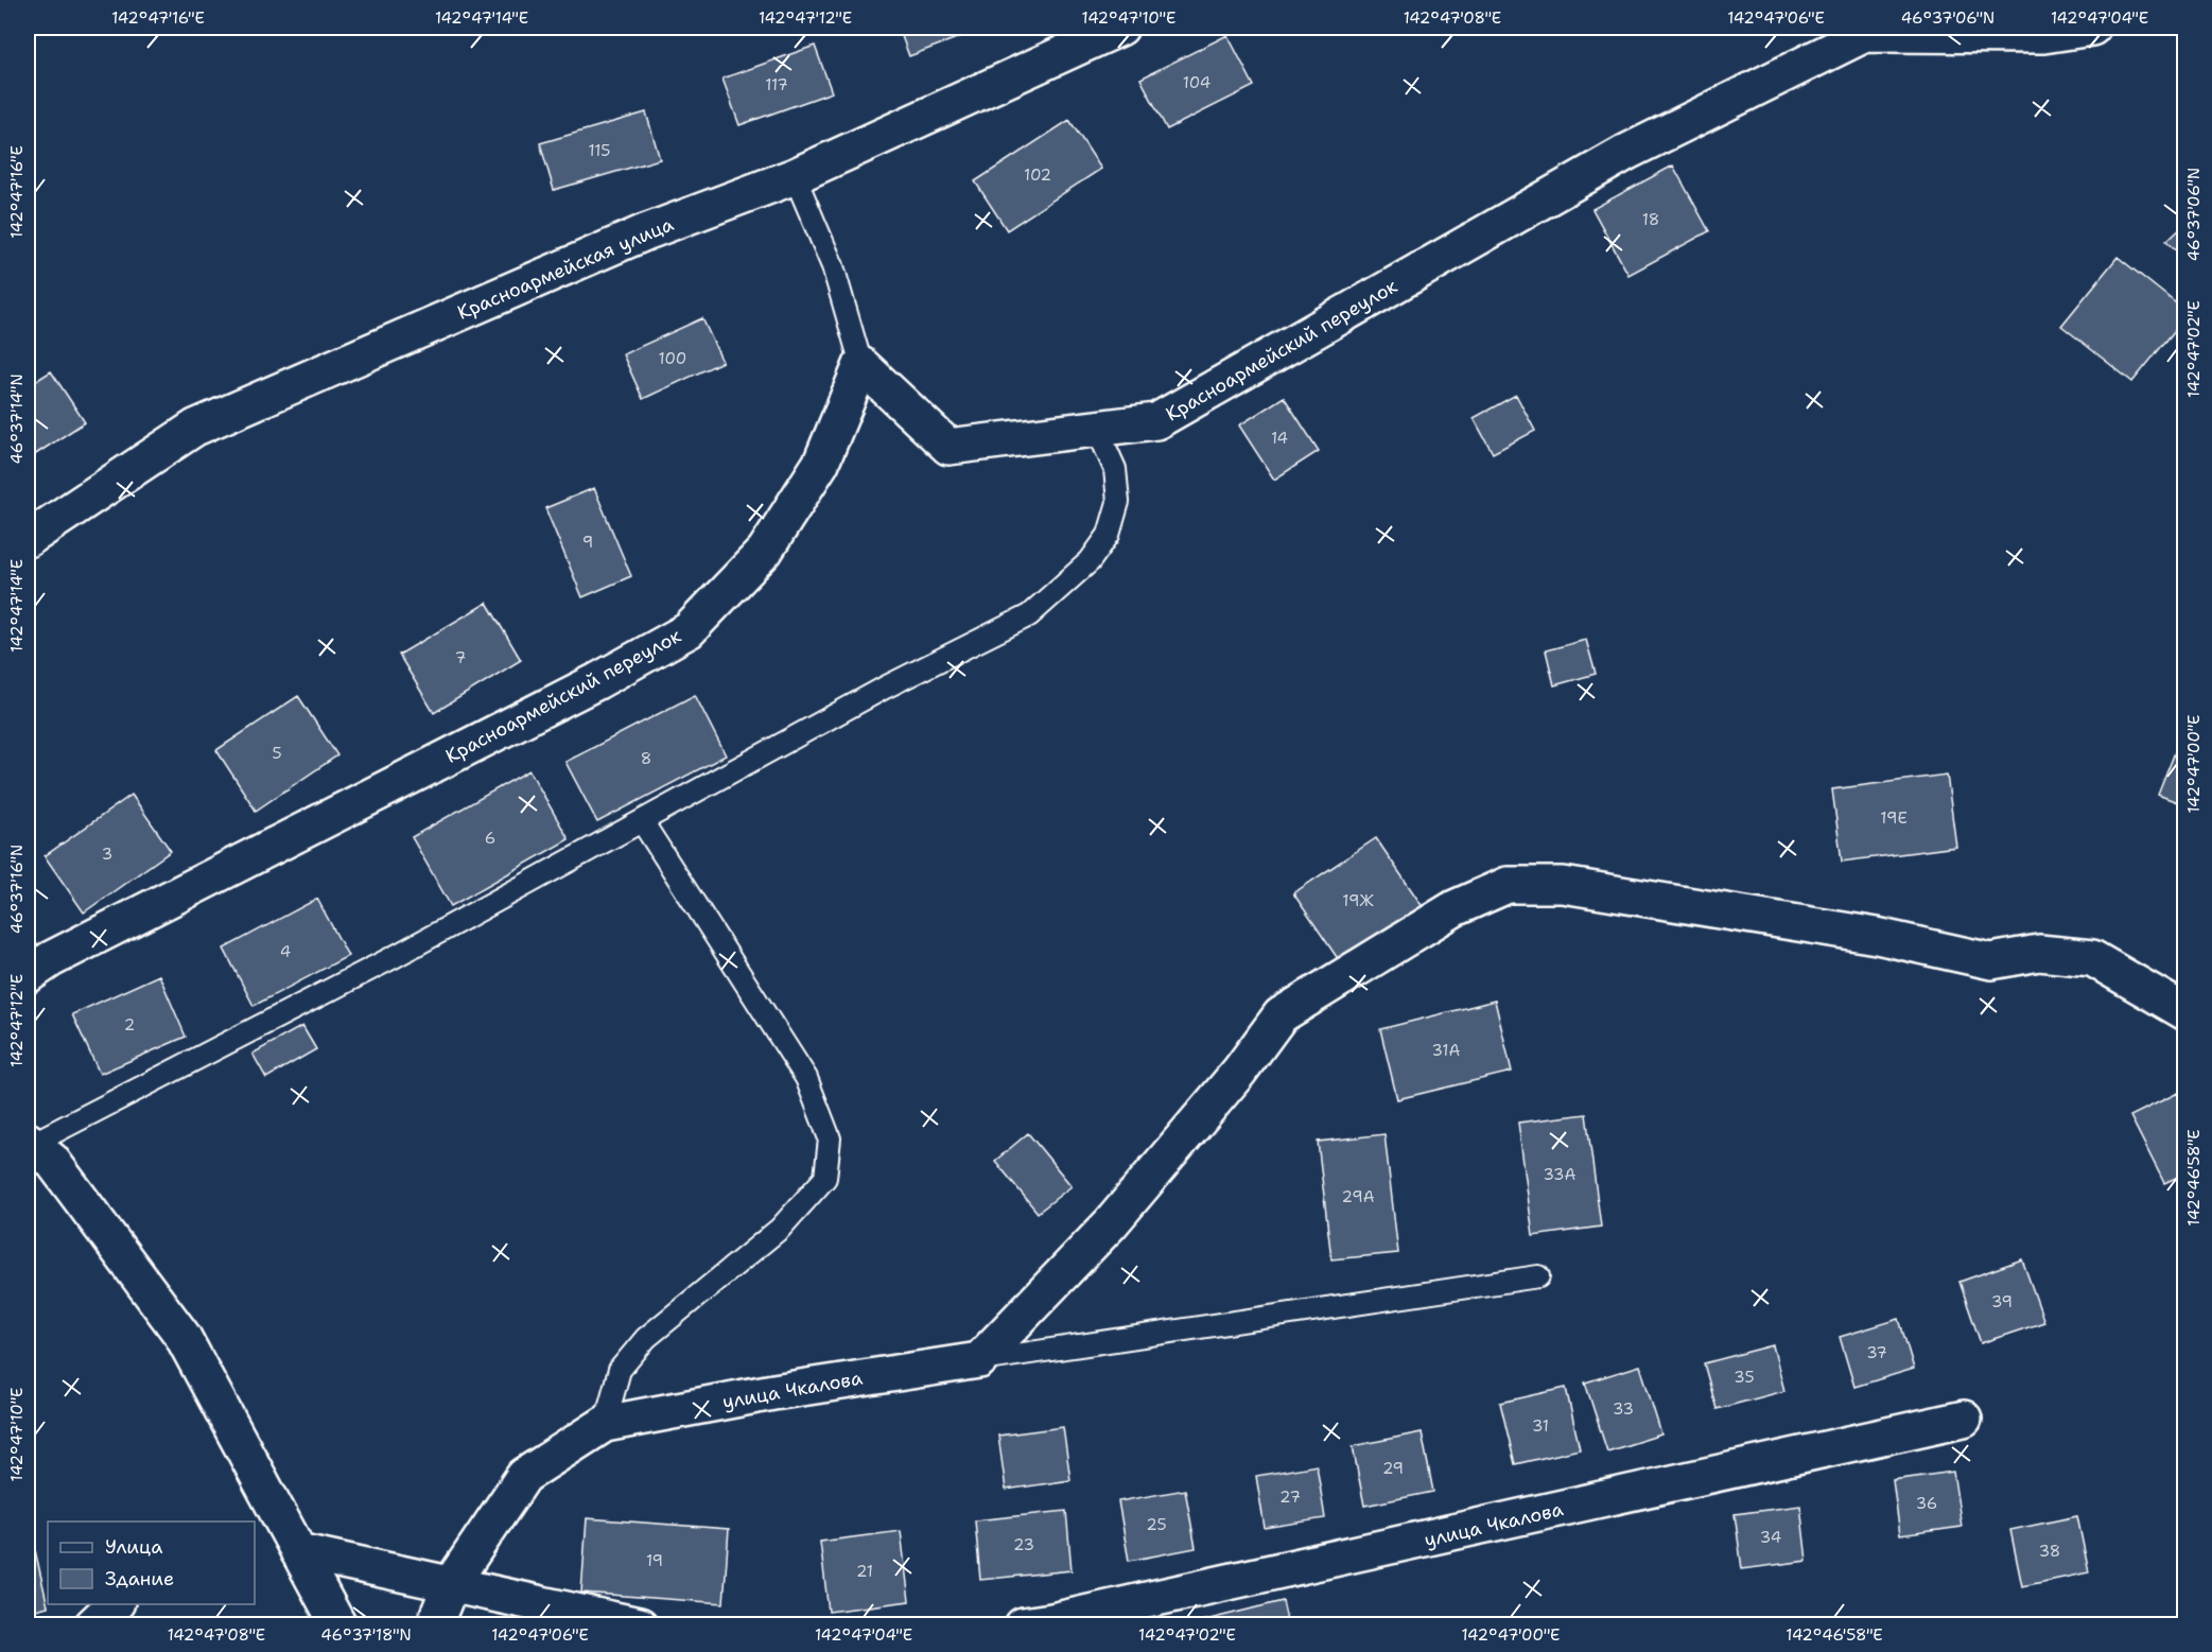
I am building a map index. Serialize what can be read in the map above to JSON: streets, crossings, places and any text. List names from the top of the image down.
{
  "streets": {
    "street": ["Красноармейская улица", "Красноармейский переулок", "улица Чкалова"]
  },
  "house_numbers": [
    "104",
    "117",
    "115",
    "102",
    "18",
    "100",
    "14",
    "9",
    "7",
    "5",
    "8",
    "19Е",
    "6",
    "3",
    "19Ж",
    "4",
    "2",
    "31А",
    "33А",
    "29А",
    "39",
    "37",
    "35",
    "33",
    "31",
    "29",
    "27",
    "36",
    "25",
    "34",
    "23",
    "38",
    "19",
    "21"
  ],
  "legend": ["Улица", "Здание"],
  "coordinates": [
    "142°47'16\"E",
    "142°47'14\"E",
    "142°47'12\"E",
    "142°47'10\"E",
    "142°47'08\"E",
    "142°47'06\"E",
    "46°37'06\"N",
    "142°47'04\"E",
    "142°47'02\"E",
    "46°37'14\"N",
    "142°47'00\"E",
    "46°37'16\"N",
    "142°46'58\"E",
    "46°37'18\"N"
  ]
}
